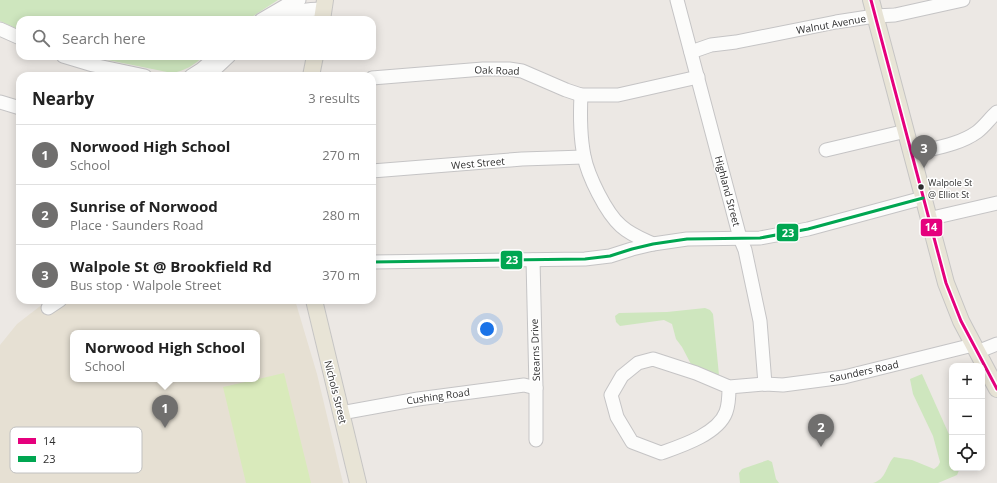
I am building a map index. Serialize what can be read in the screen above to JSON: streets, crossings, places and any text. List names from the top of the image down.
{
  "streets": {
    "main road": ["Nichols Street"],
    "street": [
      "Walnut Avenue",
      "Oak Road",
      "West Street",
      "Highland Street",
      "Stearns Drive",
      "Saunders Road",
      "Cushing Road"
    ]
  },
  "crossings": [
    ["Walnut Avenue", "Oak Road"],
    ["Walnut Avenue", "Highland Street"],
    ["Oak Road", "Highland Street"],
    ["Highland Street", "Saunders Road"],
    ["Stearns Drive", "Cushing Road"],
    ["Nichols Street", "Cushing Road"]
  ],
  "places": ["Walpole St @ Elliot St"],
  "lines": ["transit line 14", "transit line 23"],
  "legend": ["14", "23"],
  "page": {
    "search": "Search here",
    "heading": ["Nearby", "3 results"],
    "list": [
      {
        "mark": "1",
        "name": "Norwood High School",
        "note": "School",
        "value": "270 m"
      },
      {
        "mark": "2",
        "name": "Sunrise of Norwood",
        "note": "Place · Saunders Road",
        "value": "280 m"
      },
      {
        "mark": "3",
        "name": "Walpole St @ Brookfield Rd",
        "note": "Bus stop · Walpole Street",
        "value": "370 m"
      }
    ],
    "pins": ["3", "1", "2"],
    "popup": ["Norwood High School", "School"],
    "map_buttons": ["+", "−"]
  }
}
